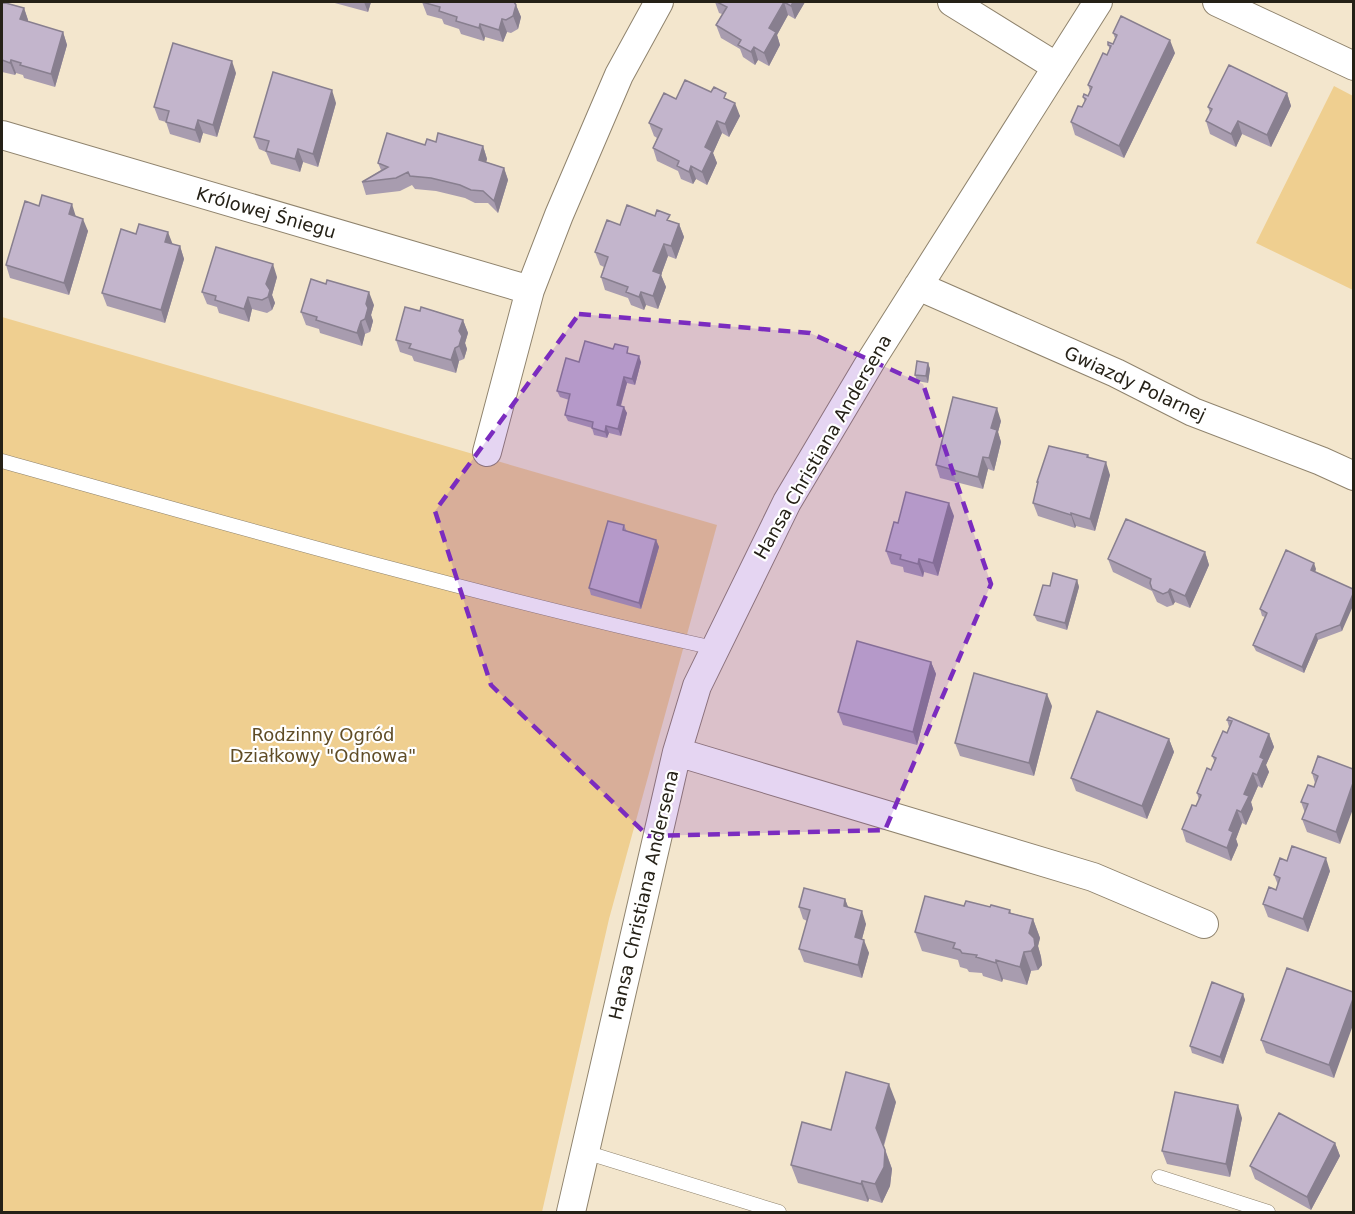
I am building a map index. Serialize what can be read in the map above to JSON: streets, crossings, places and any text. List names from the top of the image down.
{
  "streets": {
    "street": ["Królowej Śniegu", "Gwiazdy Polarnej", "Hansa Christiana Andersena"]
  },
  "crossings": [
    ["Gwiazdy Polarnej", "Hansa Christiana Andersena"]
  ],
  "parks": ["Rodzinny Ogród Działkowy \"Odnowa\""]
}
